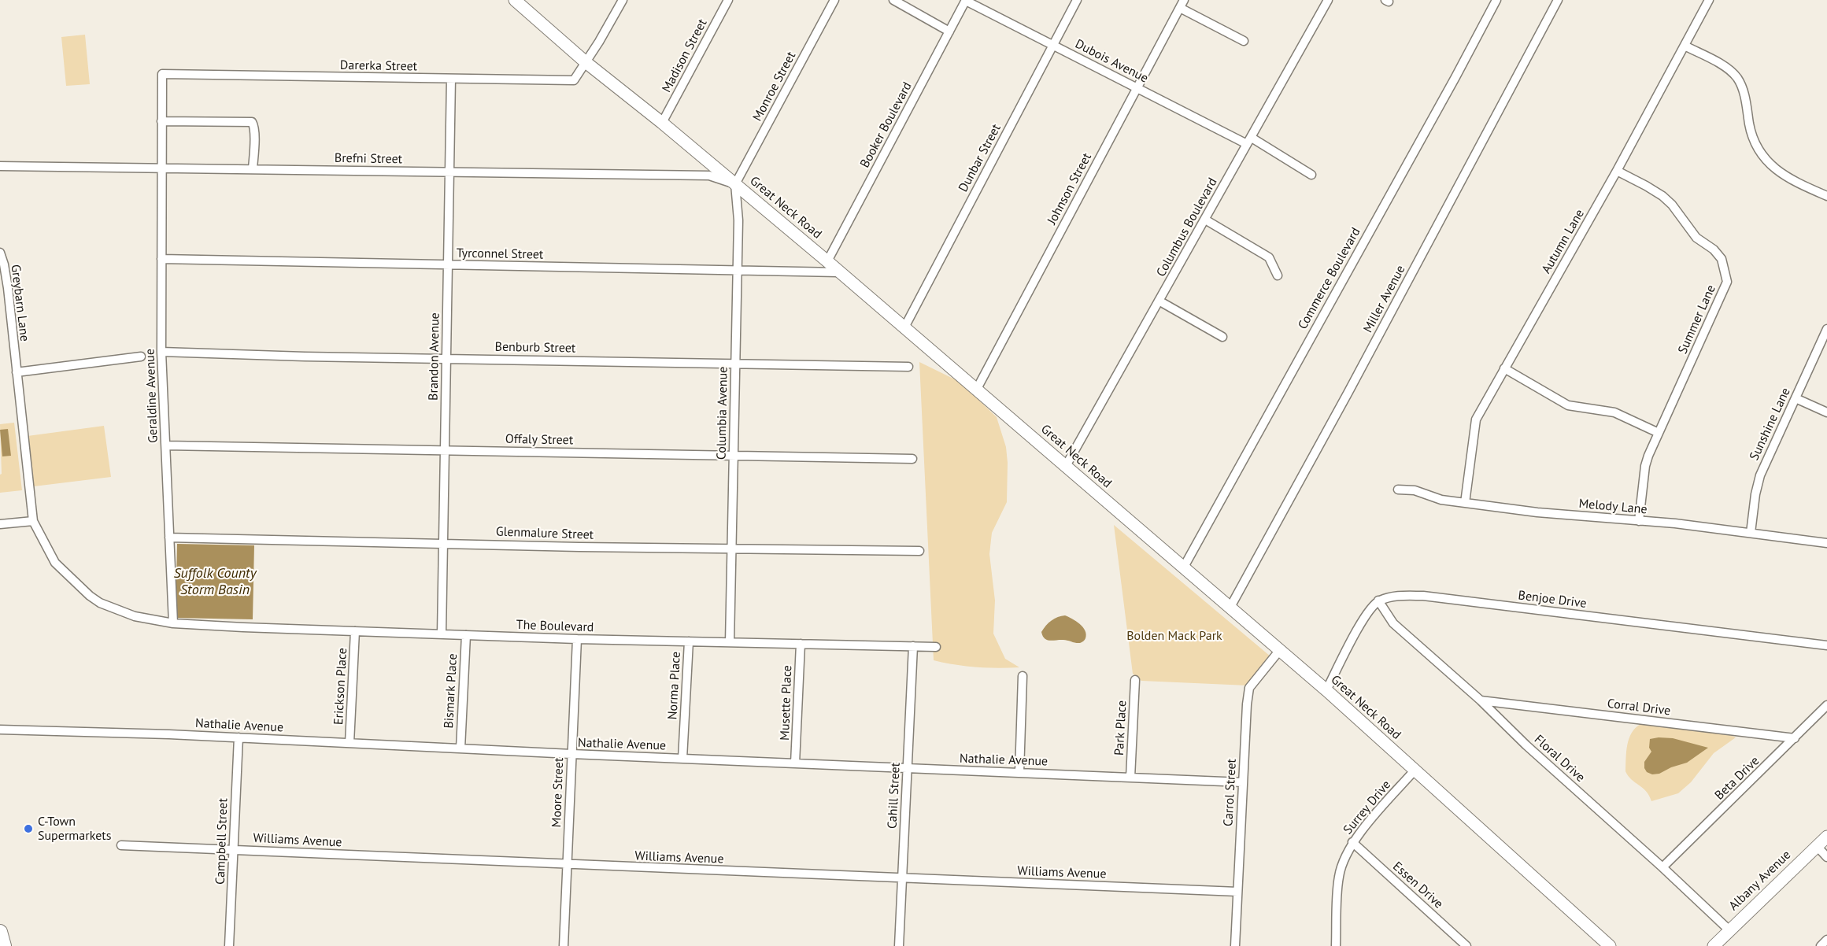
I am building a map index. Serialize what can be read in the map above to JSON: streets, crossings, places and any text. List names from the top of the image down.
{
  "streets": {
    "main road": ["Great Neck Road", "Albany Avenue"],
    "street": [
      "Madison Street",
      "Dubois Avenue",
      "Darerka Street",
      "Monroe Street",
      "Booker Boulevard",
      "Dunbar Street",
      "Brefni Street",
      "Johnson Street",
      "Columbus Boulevard",
      "Autumn Lane",
      "Tyrconnel Street",
      "Commerce Boulevard",
      "Miller Avenue",
      "Greybarn Lane",
      "Summer Lane",
      "Benburb Street",
      "Brandon Avenue",
      "Geraldine Avenue",
      "Columbia Avenue",
      "Sunshine Lane",
      "Offaly Street",
      "Melody Lane",
      "Glenmalure Street",
      "Benjoe Drive",
      "The Boulevard",
      "Norma Place",
      "Erickson Place",
      "Bismark Place",
      "Musette Place",
      "Corral Drive",
      "Nathalie Avenue",
      "Park Place",
      "Floral Drive",
      "Beta Drive",
      "Moore Street",
      "Carrol Street",
      "Cahill Street",
      "Surrey Drive",
      "Williams Avenue",
      "Campbell Street",
      "Essen Drive"
    ]
  },
  "crossings": [
    ["Madison Street", "Great Neck Road"],
    ["Dubois Avenue", "Booker Boulevard"],
    ["Dubois Avenue", "Dunbar Street"],
    ["Dubois Avenue", "Johnson Street"],
    ["Dubois Avenue", "Columbus Boulevard"],
    ["Darerka Street", "Great Neck Road"],
    ["Darerka Street", "Brandon Avenue"],
    ["Darerka Street", "Geraldine Avenue"],
    ["Monroe Street", "Brefni Street"],
    ["Monroe Street", "Great Neck Road"],
    ["Monroe Street", "Columbia Avenue"],
    ["Booker Boulevard", "Great Neck Road"],
    ["Dunbar Street", "Great Neck Road"],
    ["Brefni Street", "Great Neck Road"],
    ["Brefni Street", "Brandon Avenue"],
    ["Brefni Street", "Geraldine Avenue"],
    ["Brefni Street", "Columbia Avenue"],
    ["Johnson Street", "Great Neck Road"],
    ["Great Neck Road", "Columbus Boulevard"],
    ["Great Neck Road", "Tyrconnel Street"],
    ["Great Neck Road", "Commerce Boulevard"],
    ["Great Neck Road", "Miller Avenue"],
    ["Great Neck Road", "Columbia Avenue"],
    ["Great Neck Road", "Carrol Street"],
    ["Great Neck Road", "Surrey Drive"],
    ["Autumn Lane", "Summer Lane"],
    ["Autumn Lane", "Melody Lane"],
    ["Tyrconnel Street", "Brandon Avenue"],
    ["Tyrconnel Street", "Geraldine Avenue"],
    ["Tyrconnel Street", "Columbia Avenue"],
    ["Greybarn Lane", "The Boulevard"],
    ["Summer Lane", "Melody Lane"],
    ["Benburb Street", "Brandon Avenue"],
    ["Benburb Street", "Geraldine Avenue"],
    ["Benburb Street", "Columbia Avenue"],
    ["Brandon Avenue", "Offaly Street"],
    ["Brandon Avenue", "Glenmalure Street"],
    ["Brandon Avenue", "The Boulevard"],
    ["Geraldine Avenue", "Offaly Street"],
    ["Geraldine Avenue", "Glenmalure Street"],
    ["Geraldine Avenue", "The Boulevard"],
    ["Columbia Avenue", "Offaly Street"],
    ["Columbia Avenue", "Glenmalure Street"],
    ["Columbia Avenue", "The Boulevard"],
    ["Sunshine Lane", "Melody Lane"],
    ["Benjoe Drive", "Floral Drive"],
    ["The Boulevard", "Norma Place"],
    ["The Boulevard", "Erickson Place"],
    ["The Boulevard", "Bismark Place"],
    ["The Boulevard", "Musette Place"],
    ["The Boulevard", "Moore Street"],
    ["The Boulevard", "Cahill Street"],
    ["Norma Place", "Nathalie Avenue"],
    ["Erickson Place", "Nathalie Avenue"],
    ["Bismark Place", "Nathalie Avenue"],
    ["Musette Place", "Nathalie Avenue"],
    ["Corral Drive", "Floral Drive"],
    ["Corral Drive", "Beta Drive"],
    ["Nathalie Avenue", "Park Place"],
    ["Nathalie Avenue", "Moore Street"],
    ["Nathalie Avenue", "Carrol Street"],
    ["Nathalie Avenue", "Cahill Street"],
    ["Nathalie Avenue", "Campbell Street"],
    ["Floral Drive", "Beta Drive"],
    ["Floral Drive", "Albany Avenue"],
    ["Moore Street", "Williams Avenue"],
    ["Carrol Street", "Williams Avenue"],
    ["Cahill Street", "Williams Avenue"],
    ["Surrey Drive", "Essen Drive"],
    ["Williams Avenue", "Campbell Street"]
  ],
  "water": ["Suffolk County Storm Basin"],
  "parks": ["Bolden Mack Park"],
  "places": ["C‑Town Supermarkets"]
}
